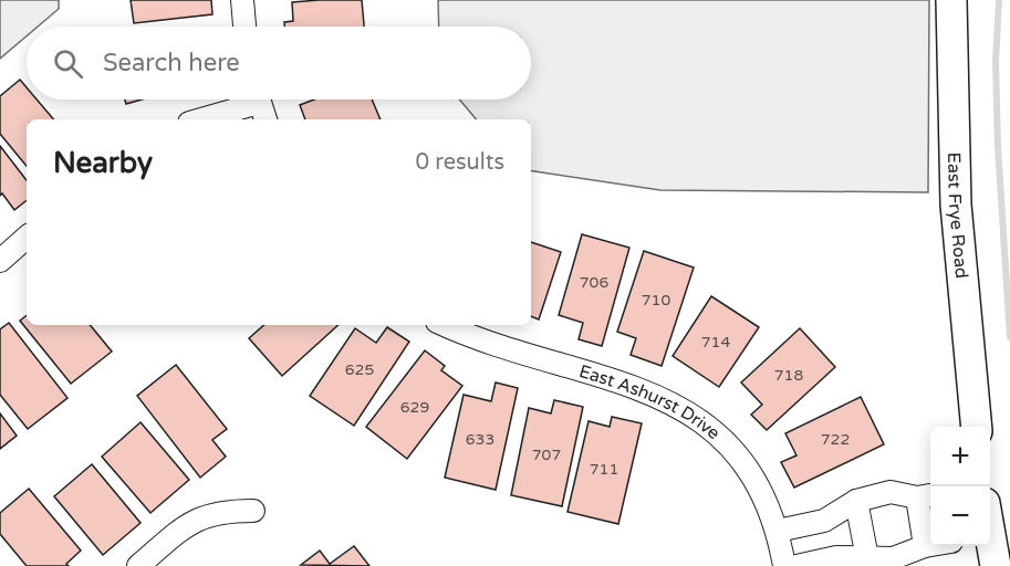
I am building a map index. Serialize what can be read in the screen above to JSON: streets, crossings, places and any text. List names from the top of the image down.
{
  "streets": {
    "street": ["East Frye Road", "East Ashurst Drive"]
  },
  "house_numbers": [
    "706",
    "710",
    "714",
    "625",
    "718",
    "629",
    "633",
    "722",
    "707",
    "711"
  ],
  "page": {
    "search": "Search here",
    "heading": ["Nearby", "0 results"],
    "map_buttons": ["+", "−"]
  }
}
